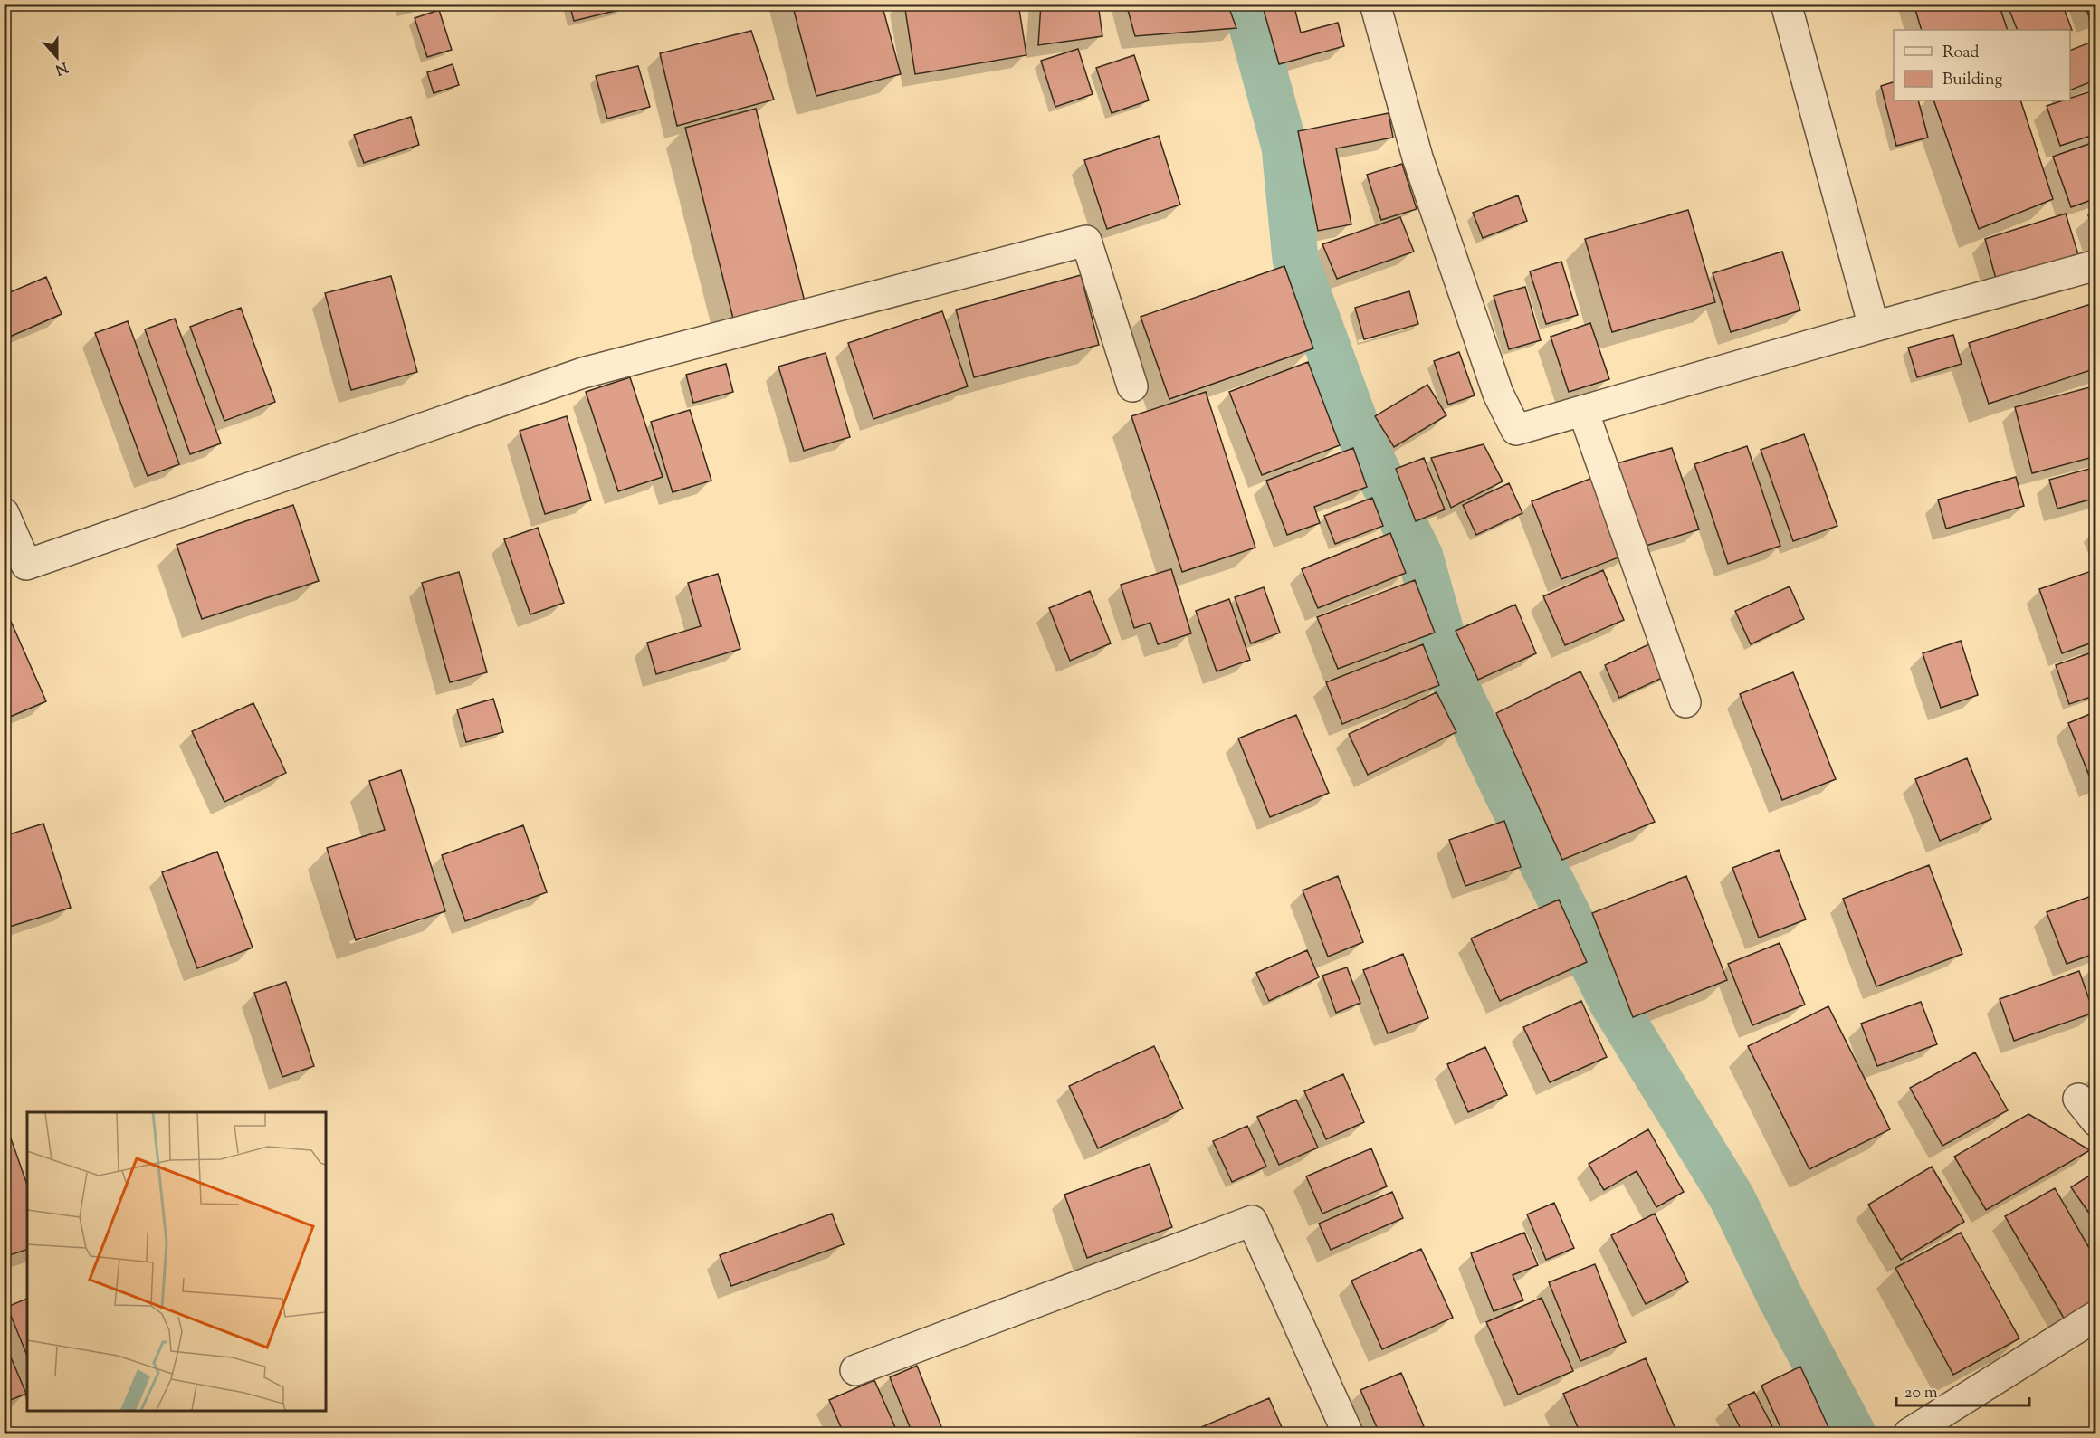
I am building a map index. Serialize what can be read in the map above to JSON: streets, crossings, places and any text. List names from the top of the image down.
{
  "legend": ["Road", "Building"],
  "scale_bar": "20 m",
  "north": "bottom"
}
